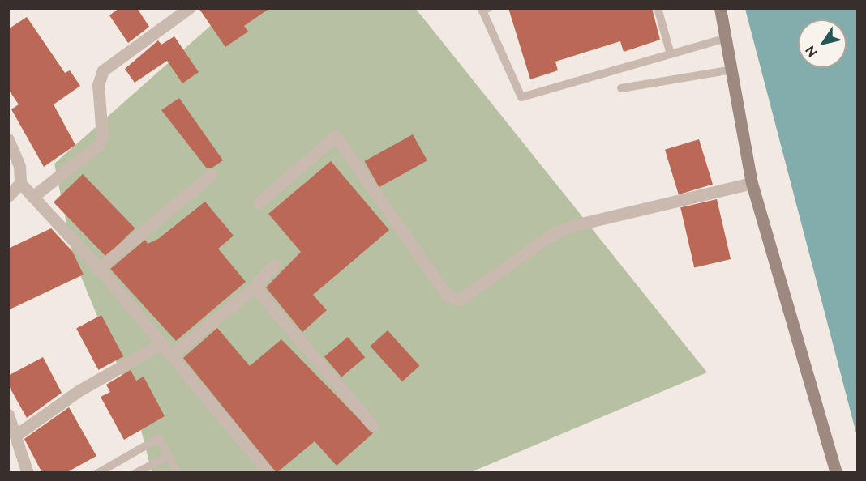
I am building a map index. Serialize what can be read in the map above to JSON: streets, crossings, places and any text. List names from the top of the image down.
{
  "north": "bottom left"
}
